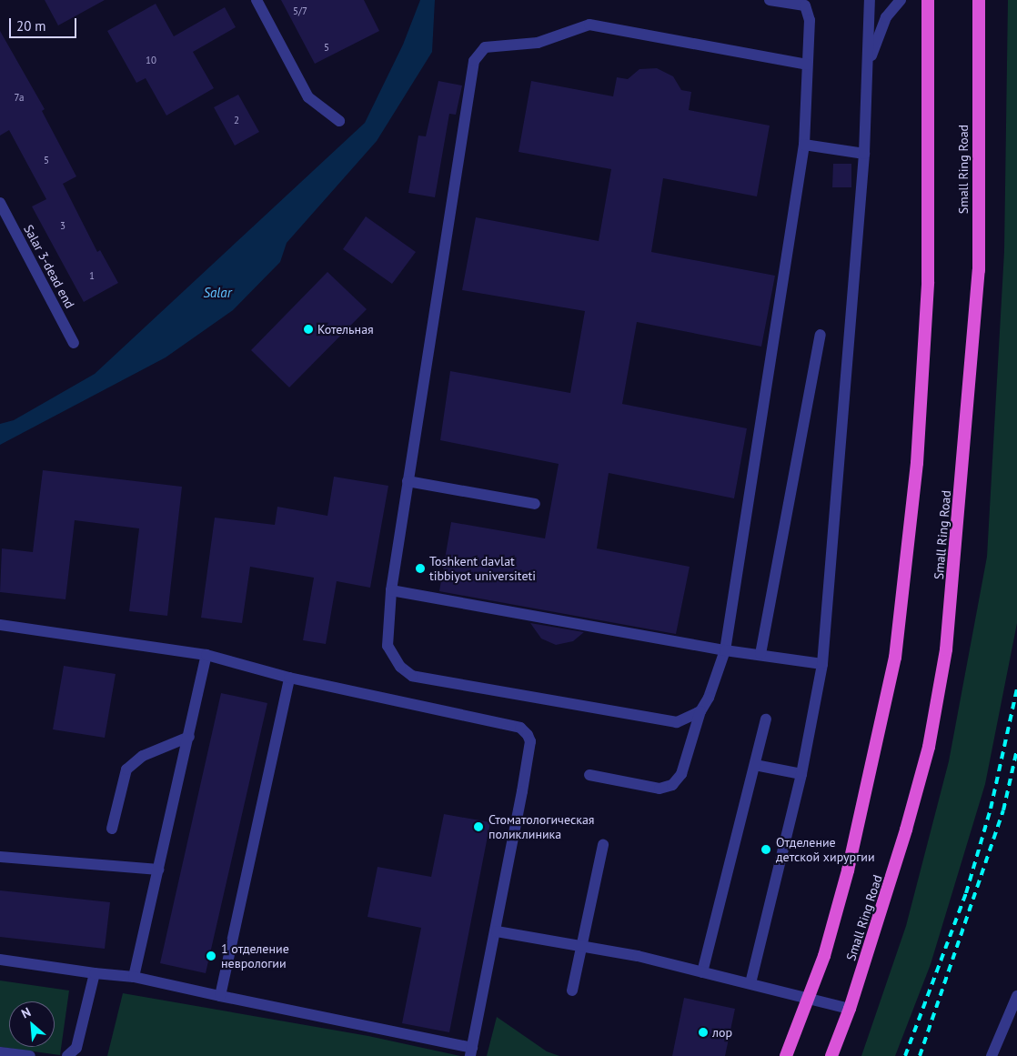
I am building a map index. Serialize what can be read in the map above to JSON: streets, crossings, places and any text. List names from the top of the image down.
{
  "streets": {
    "highway": ["Small Ring Road"],
    "street": ["Salar 3-dead end"]
  },
  "water": ["Salar"],
  "places": [
    "Котельная",
    "Toshkent davlat tibbiyot universiteti",
    "Стоматологическая поликлиника",
    "Отделение детской хирургии",
    "1 отделение неврологии",
    "лор"
  ],
  "house_numbers": [
    "5/7",
    "5",
    "10",
    "7a",
    "2",
    "5",
    "3",
    "1"
  ],
  "scale_bar": "20 m",
  "north": "top left"
}
